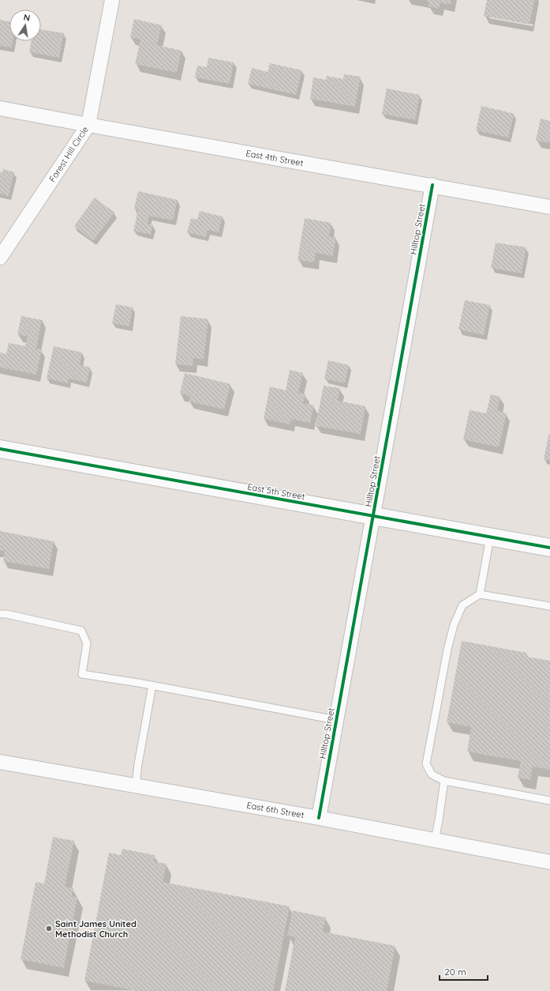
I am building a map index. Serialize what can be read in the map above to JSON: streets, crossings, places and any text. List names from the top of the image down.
{
  "streets": {
    "main road": ["East 5th Street"],
    "street": [
      "Forest Hill Circle",
      "East 4th Street",
      "Hilltop Street",
      "East 6th Street"
    ]
  },
  "crossings": [
    ["Forest Hill Circle", "East 4th Street"],
    ["East 4th Street", "Hilltop Street"],
    ["Hilltop Street", "East 5th Street"],
    ["Hilltop Street", "East 6th Street"]
  ],
  "places": ["Saint James United Methodist Church"],
  "scale_bar": "20 m",
  "north": "top"
}
